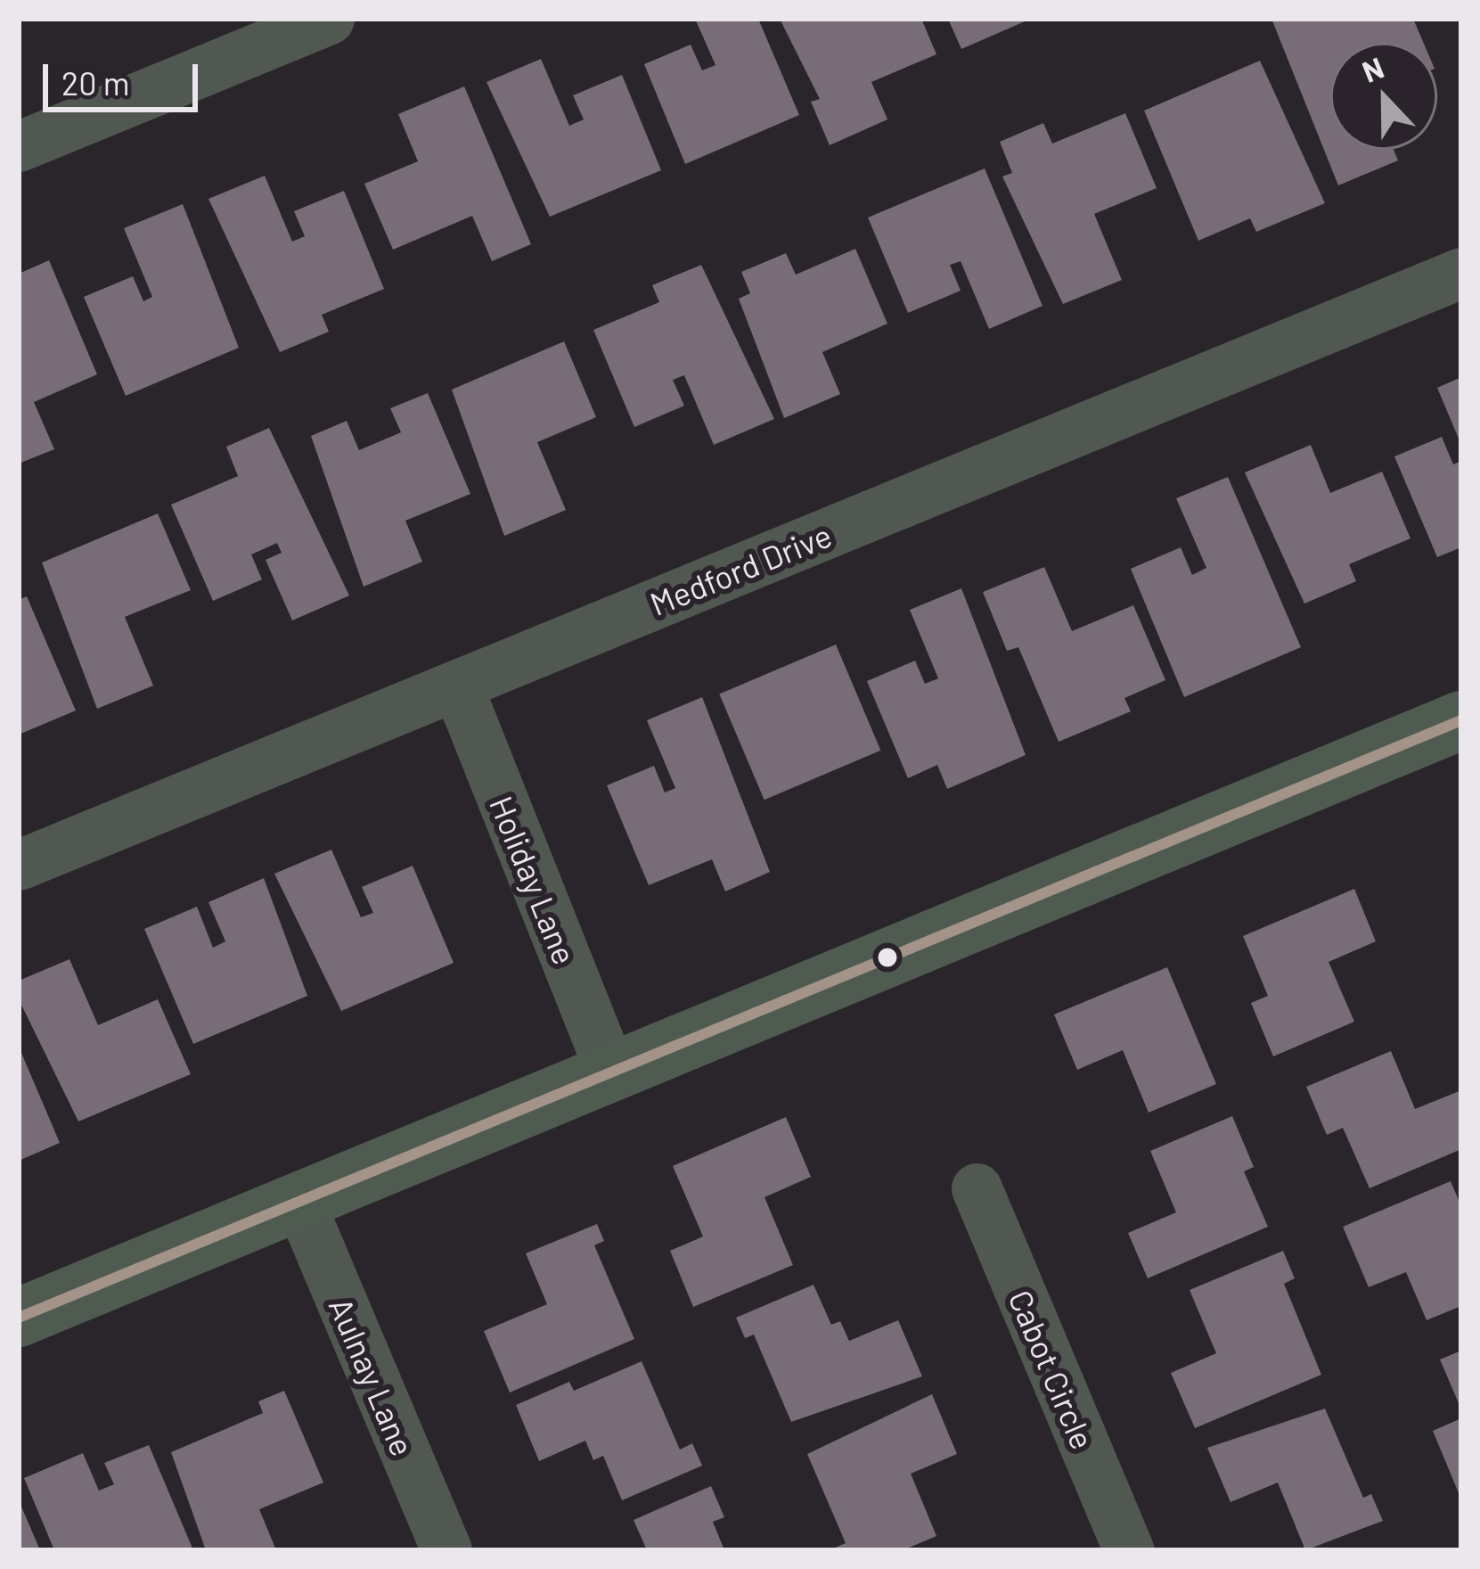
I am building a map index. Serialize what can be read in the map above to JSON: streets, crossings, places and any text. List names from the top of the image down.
{
  "streets": {
    "street": [
      "Medford Drive",
      "Holiday Lane",
      "Cabot Circle",
      "Aulnay Lane"
    ]
  },
  "crossings": [
    ["Medford Drive", "Holiday Lane"]
  ],
  "scale_bar": "20 m",
  "north": "top"
}
